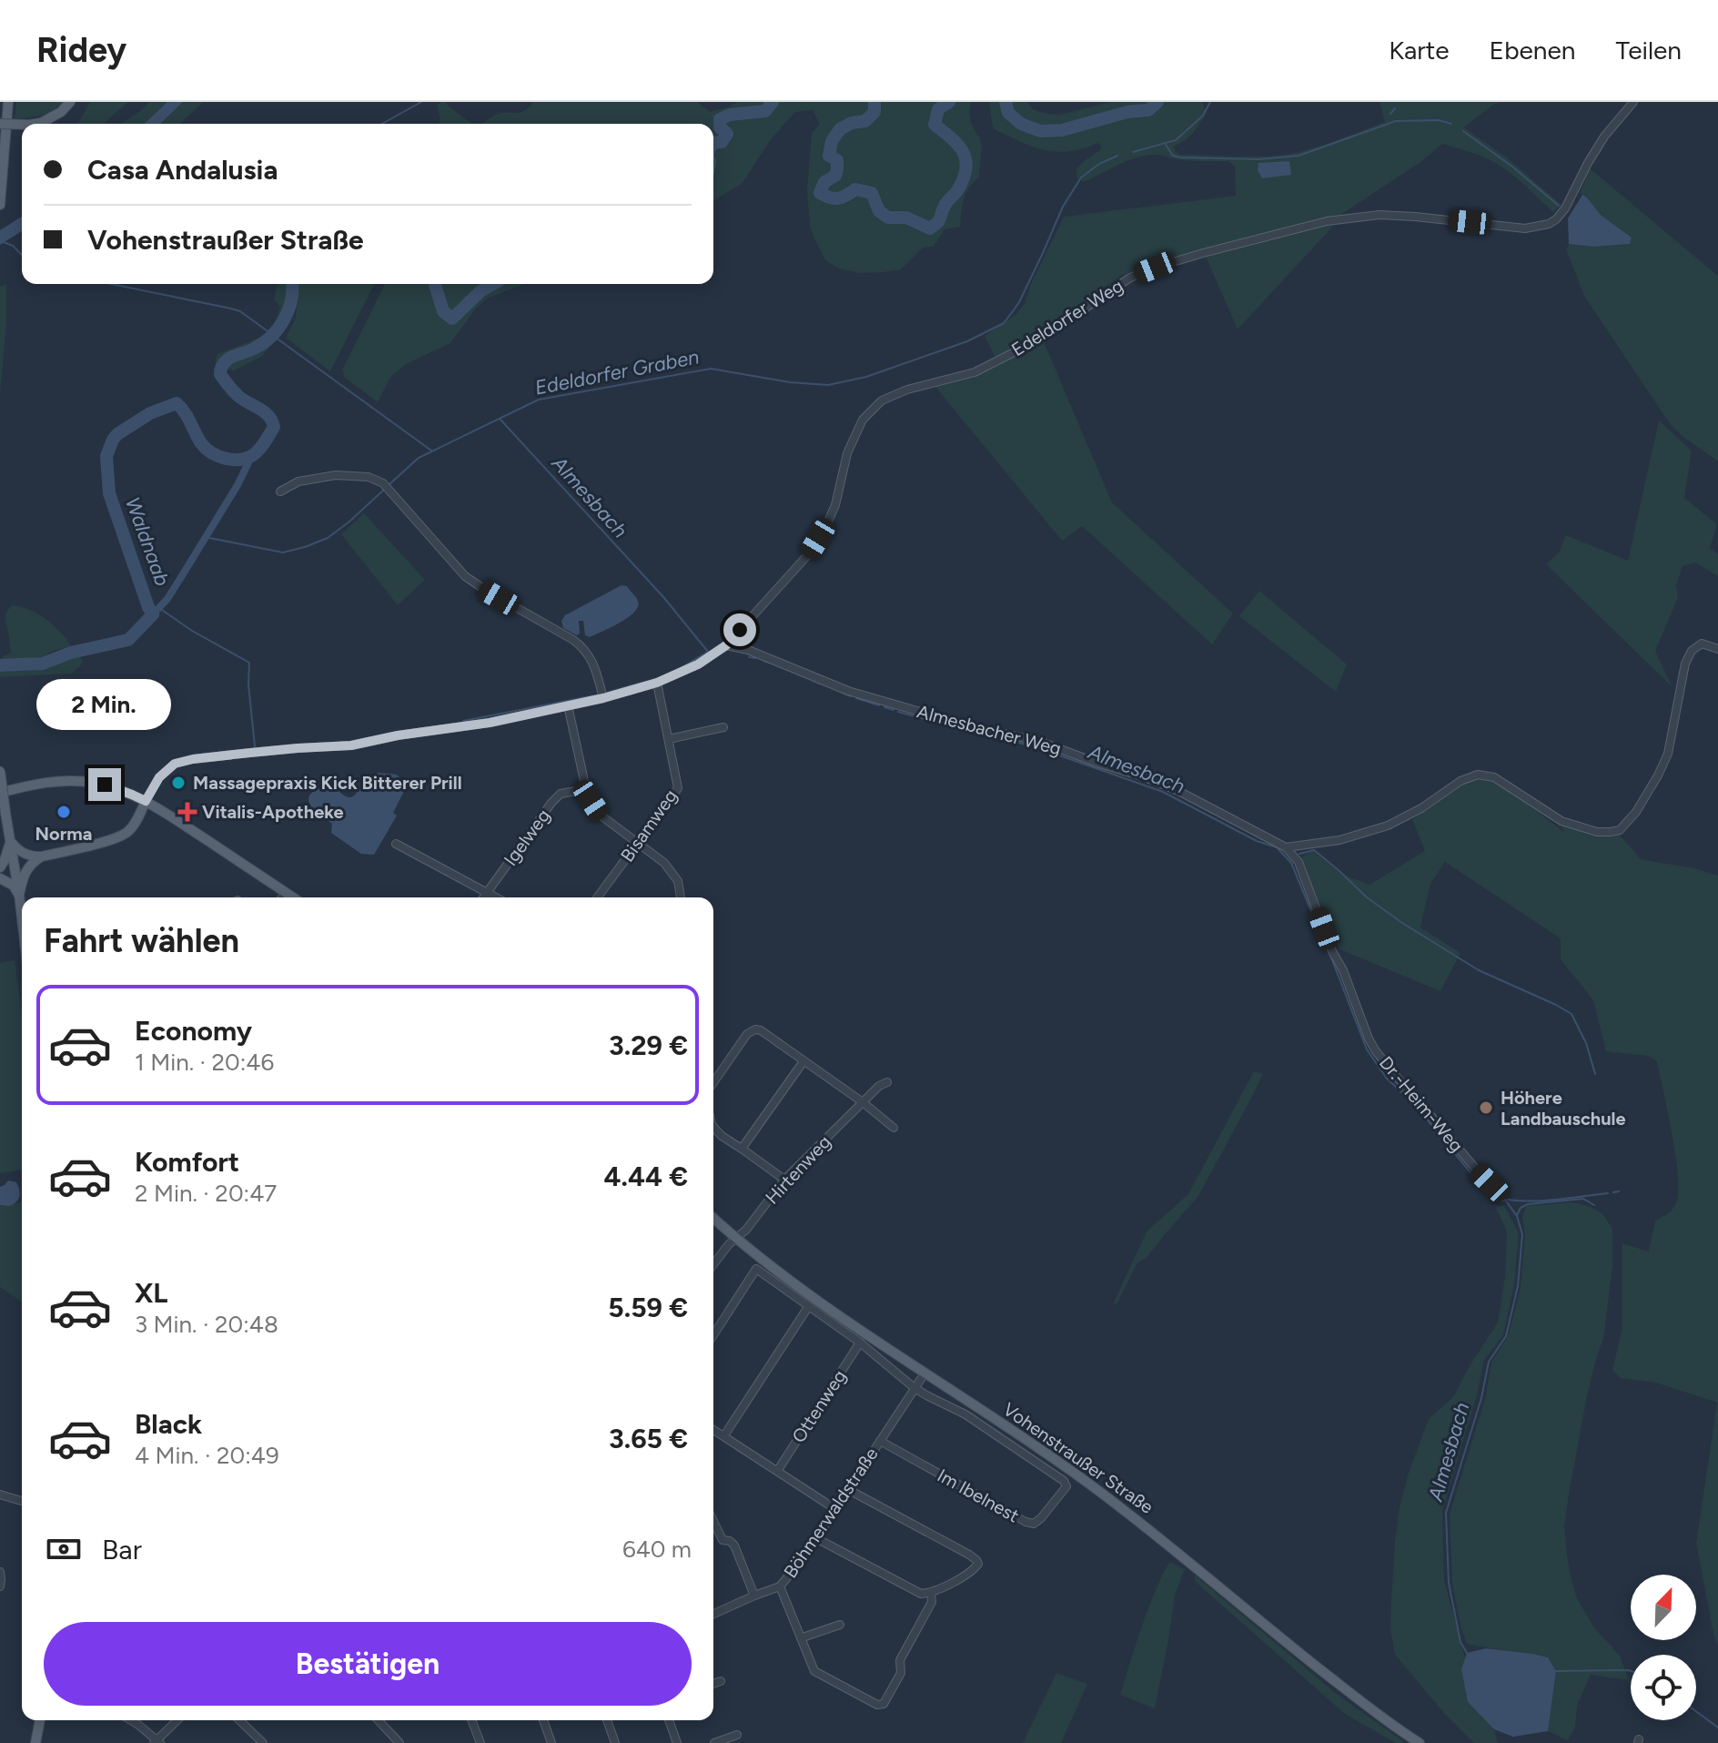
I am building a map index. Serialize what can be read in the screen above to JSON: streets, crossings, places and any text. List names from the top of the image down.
{
  "streets": {
    "main road": ["Vohenstraußer Straße"],
    "street": [
      "Edeldorfer Weg",
      "Almesbacher Weg",
      "Bisamweg",
      "Igelweg",
      "Dr.-Heim-Weg",
      "Hirtenweg",
      "Ottenweg",
      "Im Ibelnest",
      "Böhmerwaldstraße"
    ]
  },
  "crossings": [
    ["Edeldorfer Weg", "Almesbacher Weg"],
    ["Edeldorfer Weg", "Bisamweg"],
    ["Almesbacher Weg", "Dr.-Heim-Weg"],
    ["Hirtenweg", "Vohenstraußer Straße"],
    ["Ottenweg", "Vohenstraußer Straße"],
    ["Vohenstraußer Straße", "Im Ibelnest"],
    ["Vohenstraußer Straße", "Böhmerwaldstraße"],
    ["Im Ibelnest", "Böhmerwaldstraße"]
  ],
  "water": ["Edeldorfer Graben", "Almesbach", "Waldnaab"],
  "places": {
    "other": ["Massagepraxis Kick Bitterer Prill", "Norma", "Höhere Landbauschule"],
    "health": ["Vitalis-Apotheke"]
  },
  "north": "top right",
  "page": {
    "header": "Ridey",
    "nav": ["Karte", "Ebenen", "Teilen"],
    "banner": ["Casa Andalusia", "Vohenstraußer Straße"],
    "bubble": "2 Min.",
    "heading": "Fahrt wählen",
    "list": [
      {
        "name": "Economy",
        "note": "1 Min. · 20:46",
        "value": "3.29 €"
      },
      {
        "name": "Komfort",
        "note": "2 Min. · 20:47",
        "value": "4.44 €"
      },
      {
        "name": "XL",
        "note": "3 Min. · 20:48",
        "value": "5.59 €"
      },
      {
        "name": "Black",
        "note": "4 Min. · 20:49",
        "value": "3.65 €"
      }
    ],
    "pay": ["Bar", "640 m"],
    "buttons": "Bestätigen"
  }
}
